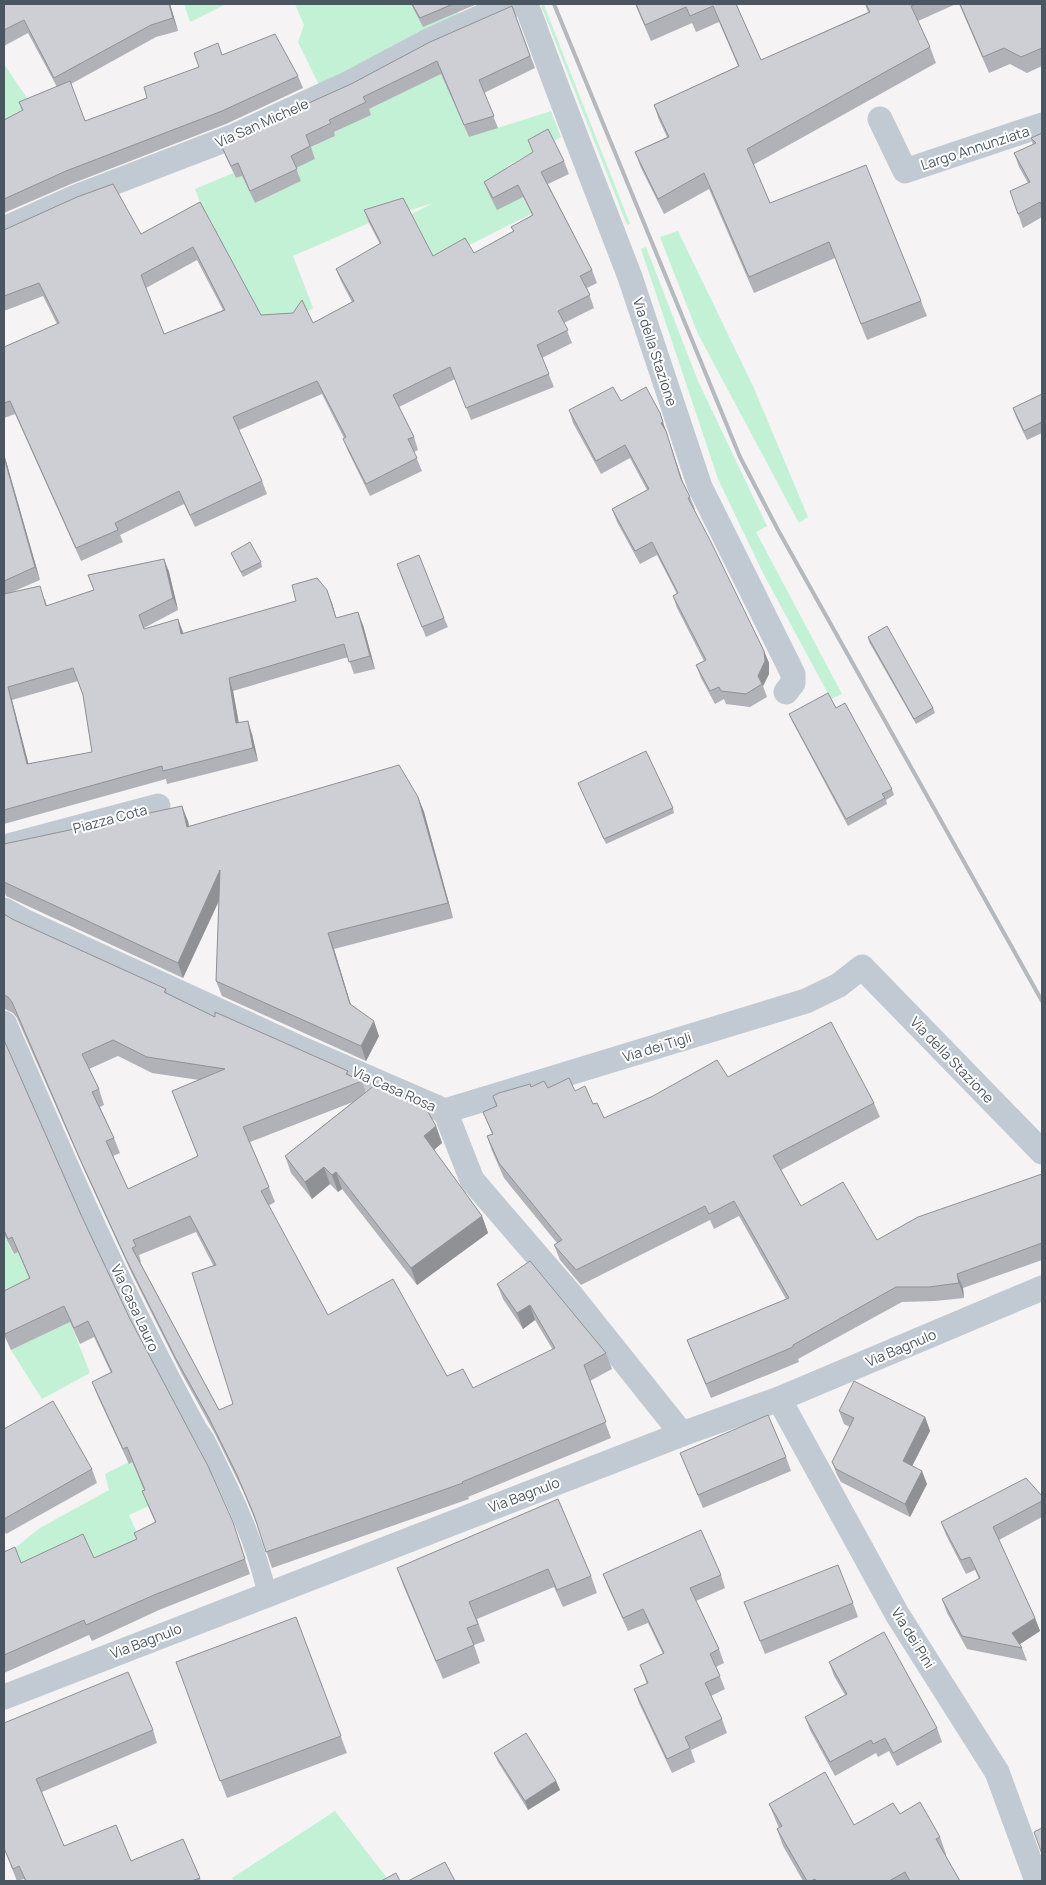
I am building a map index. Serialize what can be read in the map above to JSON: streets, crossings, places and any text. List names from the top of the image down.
{
  "streets": {
    "street": [
      "Via San Michele",
      "Largo Annunziata",
      "Via della Stazione",
      "Piazza Cota",
      "Via dei Tigli",
      "Via Casa Rosa",
      "Via Casa Lauro",
      "Via Bagnulo",
      "Via dei Pini"
    ]
  },
  "crossings": [
    ["Via della Stazione", "Via dei Tigli"],
    ["Via dei Tigli", "Via Casa Rosa"],
    ["Via Casa Rosa", "Via Bagnulo"],
    ["Via Casa Lauro", "Via Bagnulo"],
    ["Via Bagnulo", "Via dei Pini"]
  ]
}
